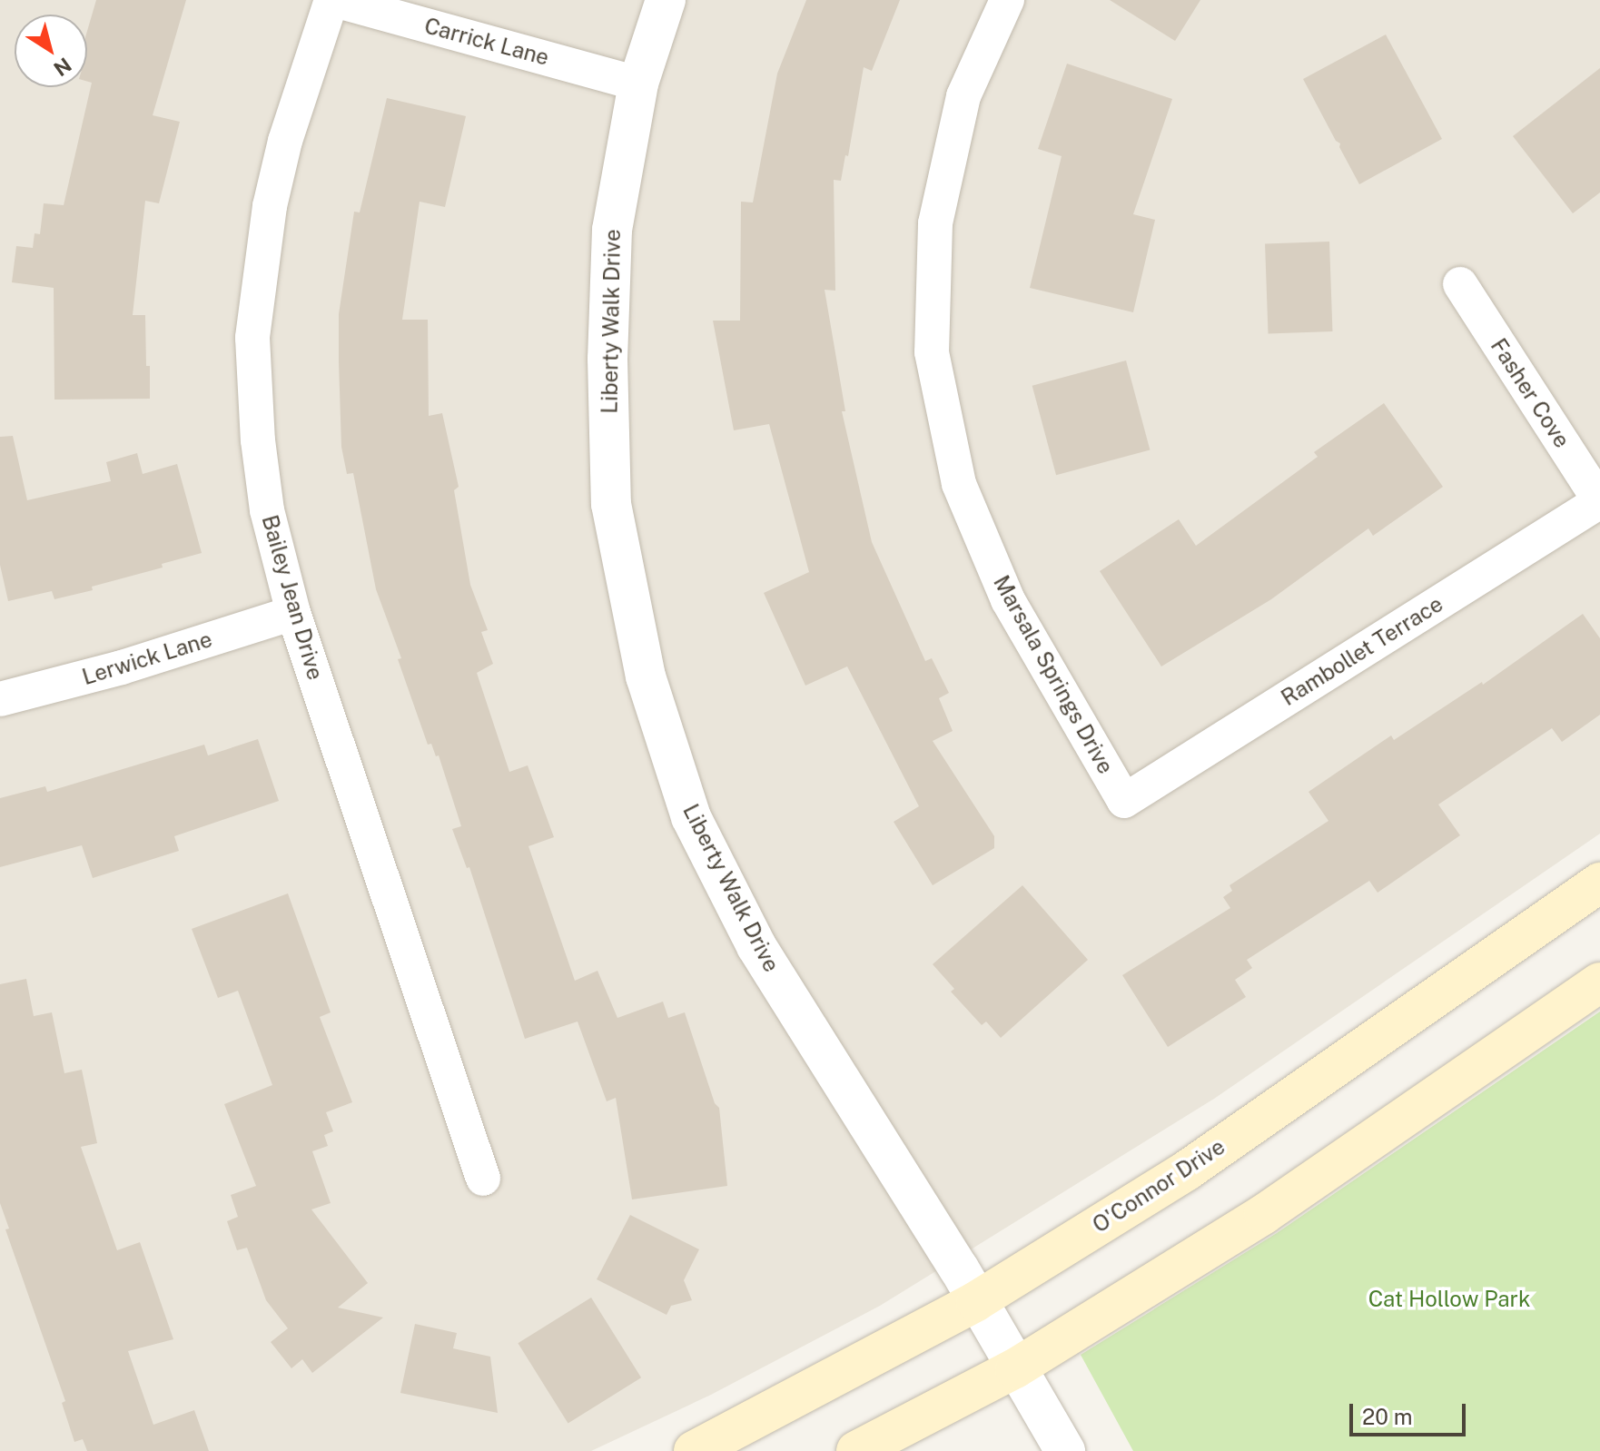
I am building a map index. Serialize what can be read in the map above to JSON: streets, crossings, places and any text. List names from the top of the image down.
{
  "streets": {
    "main road": ["O'Connor Drive"],
    "street": [
      "Carrick Lane",
      "Liberty Walk Drive",
      "Fasher Cove",
      "Bailey Jean Drive",
      "Rambollet Terrace",
      "Lerwick Lane",
      "Marsala Springs Drive"
    ]
  },
  "crossings": [
    ["Carrick Lane", "Liberty Walk Drive"],
    ["Carrick Lane", "Bailey Jean Drive"],
    ["Liberty Walk Drive", "O'Connor Drive"],
    ["Fasher Cove", "Rambollet Terrace"],
    ["Bailey Jean Drive", "Lerwick Lane"],
    ["Rambollet Terrace", "Marsala Springs Drive"]
  ],
  "parks": ["Cat Hollow Park"],
  "scale_bar": "20 m",
  "north": "bottom right"
}
